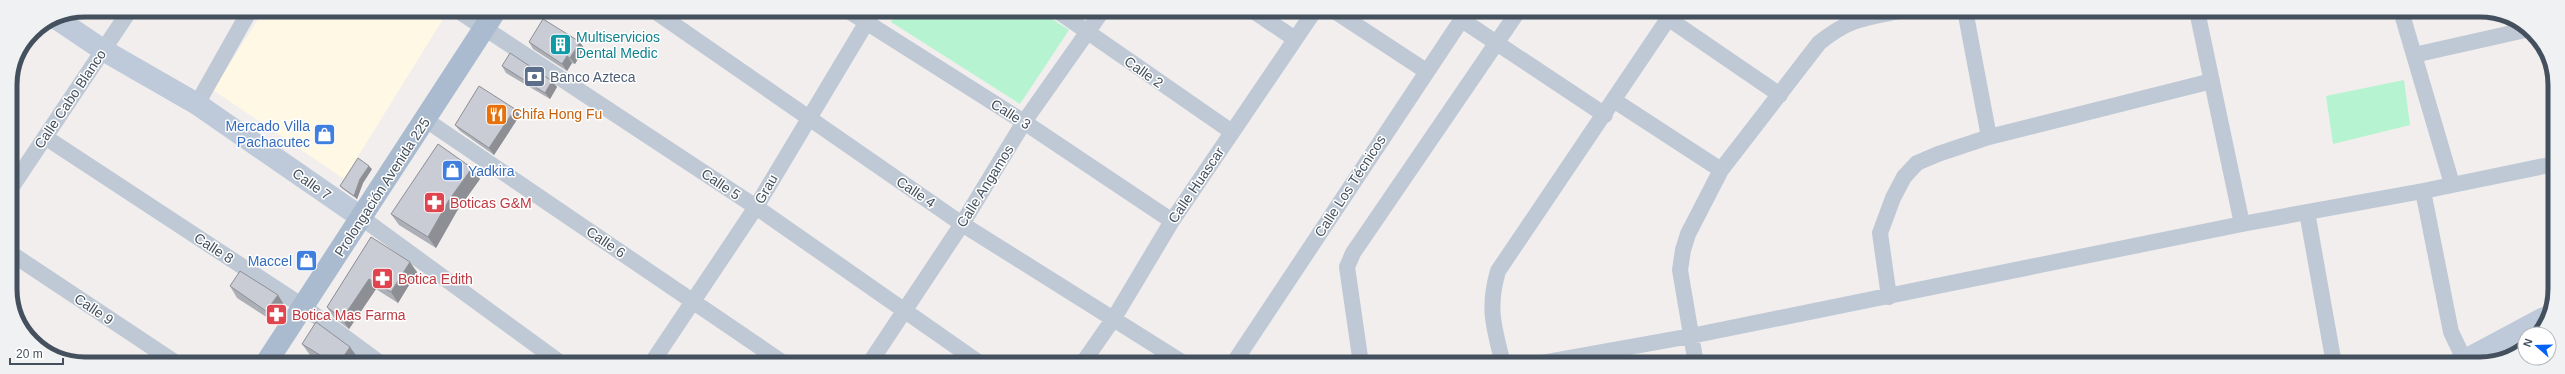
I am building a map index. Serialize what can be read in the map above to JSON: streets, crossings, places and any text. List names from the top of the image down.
{
  "streets": {
    "main road": ["Prolongación Avenida 225"],
    "street": [
      "Calle 2",
      "Calle Cabo Blanco",
      "Calle 3",
      "Calle 7",
      "Calle 5",
      "Calle Huascar",
      "Calle Angamos",
      "Calle Los Técnicos",
      "Grau",
      "Calle 4",
      "Calle 6",
      "Calle 8",
      "Calle 9"
    ]
  },
  "crossings": [
    ["Calle 2", "Calle Huascar"],
    ["Calle 2", "Calle Angamos"],
    ["Calle Cabo Blanco", "Calle 7"],
    ["Calle Cabo Blanco", "Calle 8"],
    ["Calle 3", "Calle Huascar"],
    ["Calle 3", "Calle Angamos"],
    ["Calle 3", "Grau"],
    ["Calle 7", "Prolongación Avenida 225"],
    ["Calle 5", "Calle Angamos"],
    ["Calle 5", "Prolongación Avenida 225"],
    ["Calle 5", "Grau"],
    ["Calle Huascar", "Calle 4"],
    ["Calle Angamos", "Calle 4"],
    ["Prolongación Avenida 225", "Calle 6"],
    ["Prolongación Avenida 225", "Calle 8"],
    ["Grau", "Calle 4"],
    ["Grau", "Calle 6"]
  ],
  "places": {
    "building": ["Multiservicios Dental Medic"],
    "bank": ["Banco Azteca"],
    "restaurant": ["Chifa Hong Fu"],
    "shop": ["Mercado Villa Pachacutec", "Yadkira", "Maccel"],
    "pharmacy": ["Boticas G&M", "Botica Edith", "Botica Mas Farma"]
  },
  "scale_bar": "20 m",
  "north": "left"
}
